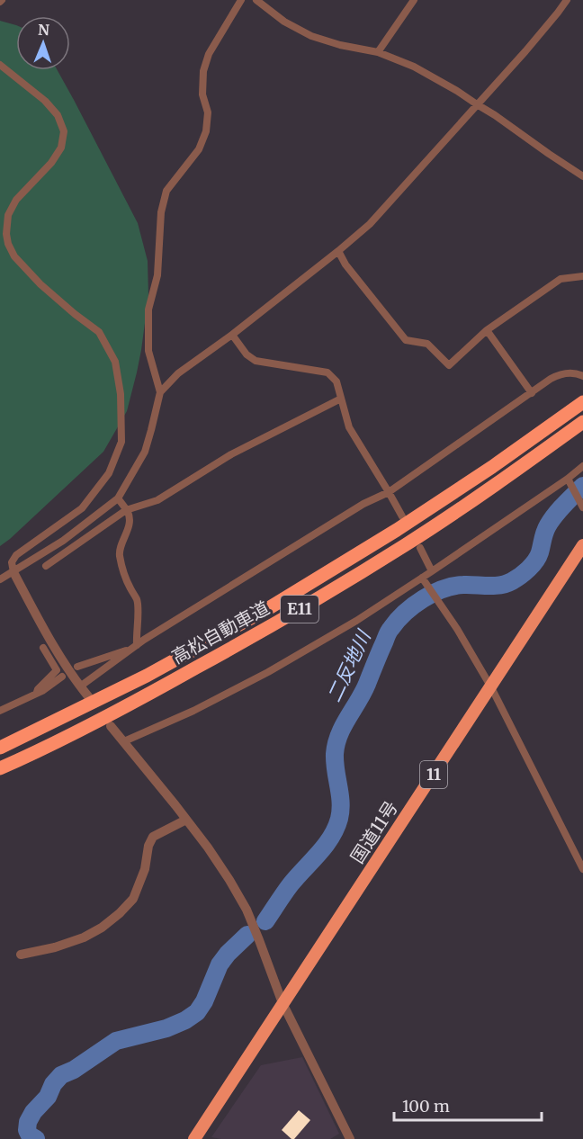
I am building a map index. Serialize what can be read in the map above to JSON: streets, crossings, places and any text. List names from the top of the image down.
{
  "streets": {
    "highway": [
      "E11",
      "高松自動車道",
      "11",
      "国道11号"
    ]
  },
  "water": ["二反地川"],
  "scale_bar": "100 m",
  "north": "top"
}
